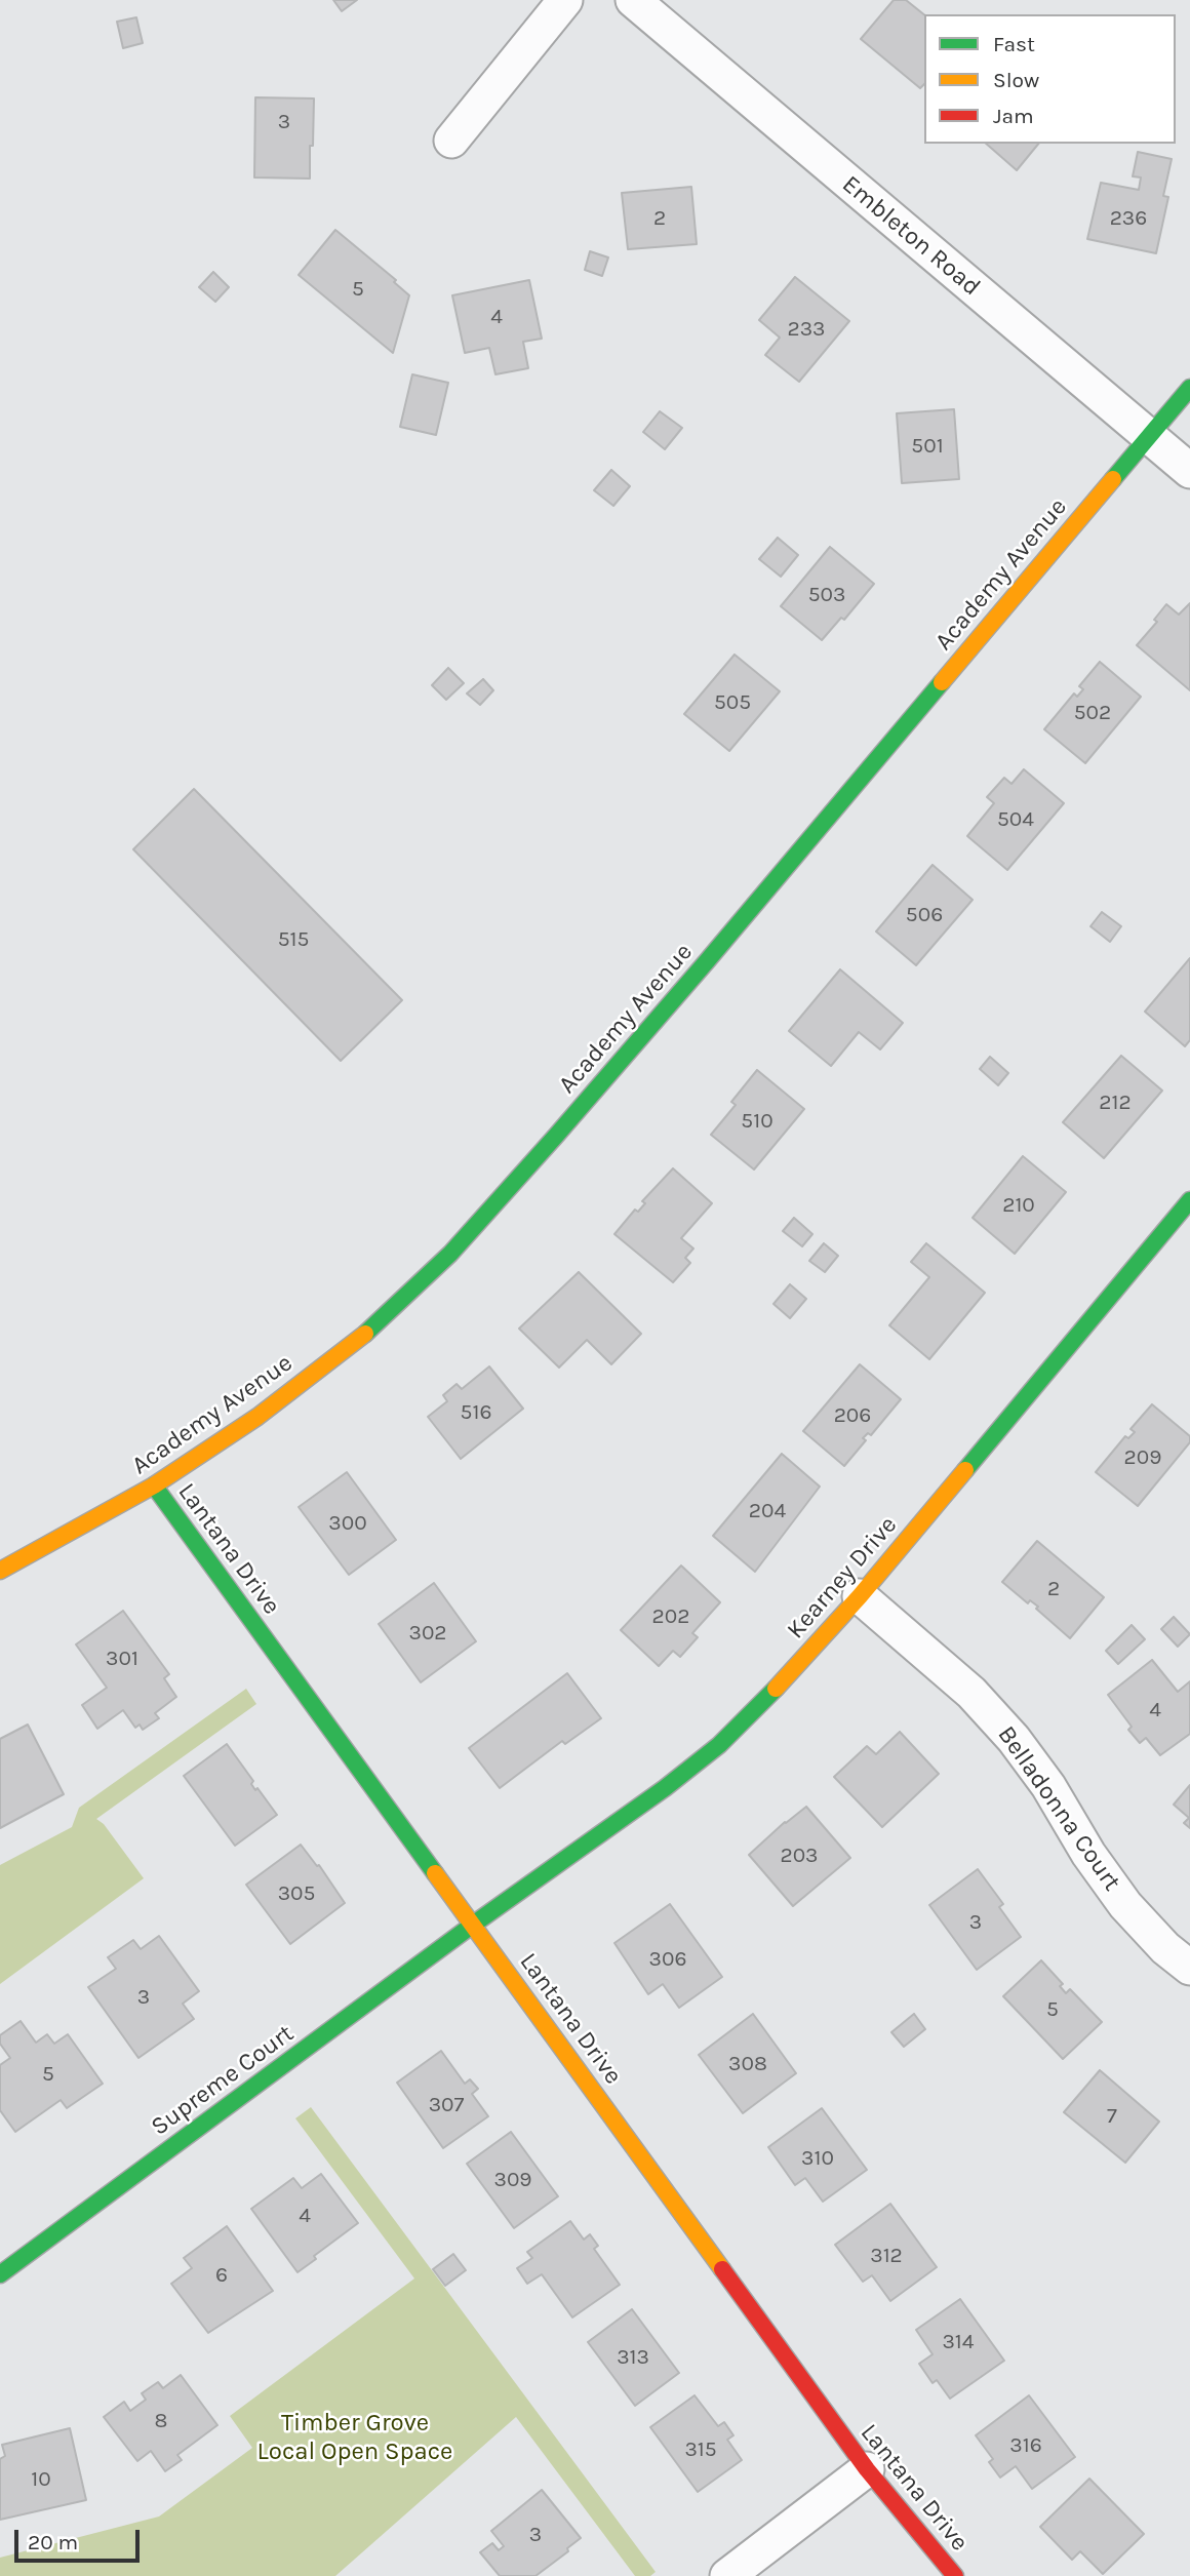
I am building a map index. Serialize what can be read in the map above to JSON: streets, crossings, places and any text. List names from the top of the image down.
{
  "streets": {
    "street": [
      "Embleton Road",
      "Academy Avenue",
      "Lantana Drive",
      "Kearney Drive",
      "Belladonna Court",
      "Supreme Court"
    ]
  },
  "crossings": [
    ["Embleton Road", "Academy Avenue"],
    ["Academy Avenue", "Lantana Drive"],
    ["Lantana Drive", "Kearney Drive"],
    ["Lantana Drive", "Supreme Court"],
    ["Kearney Drive", "Belladonna Court"],
    ["Kearney Drive", "Supreme Court"]
  ],
  "parks": ["Timber Grove Local Open Space"],
  "house_numbers": [
    "3",
    "2",
    "236",
    "5",
    "4",
    "233",
    "501",
    "503",
    "505",
    "502",
    "504",
    "506",
    "515",
    "212",
    "510",
    "210",
    "516",
    "206",
    "209",
    "204",
    "300",
    "2",
    "202",
    "302",
    "301",
    "4",
    "203",
    "305",
    "3",
    "306",
    "3",
    "5",
    "308",
    "5",
    "307",
    "7",
    "310",
    "309",
    "4",
    "312",
    "6",
    "314",
    "313",
    "8",
    "316",
    "315",
    "10",
    "3"
  ],
  "legend": ["Fast", "Slow", "Jam"],
  "scale_bar": "20 m"
}
